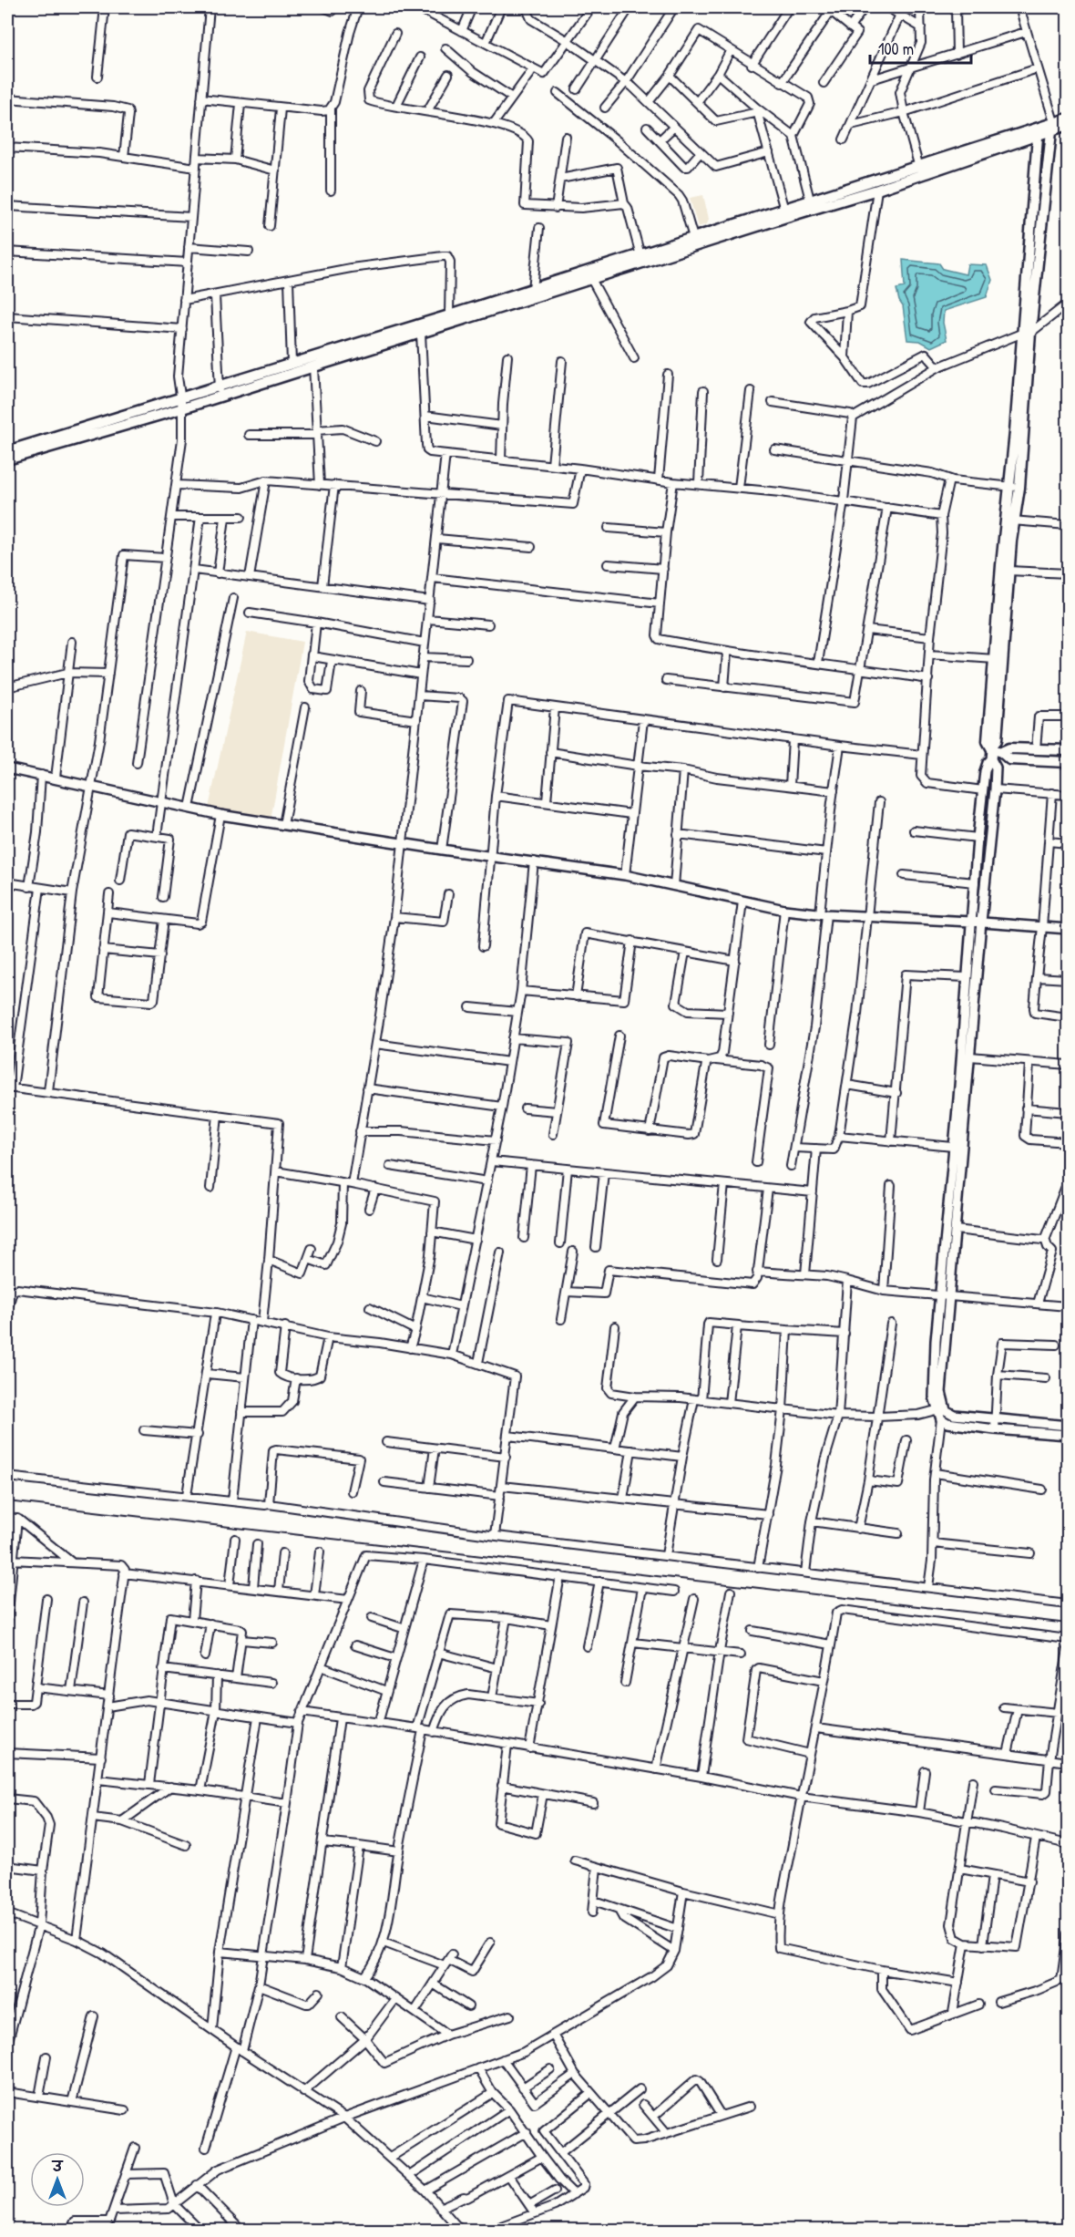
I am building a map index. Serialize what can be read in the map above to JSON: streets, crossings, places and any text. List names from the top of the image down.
{
  "scale_bar": "100 m",
  "north": "top"
}
